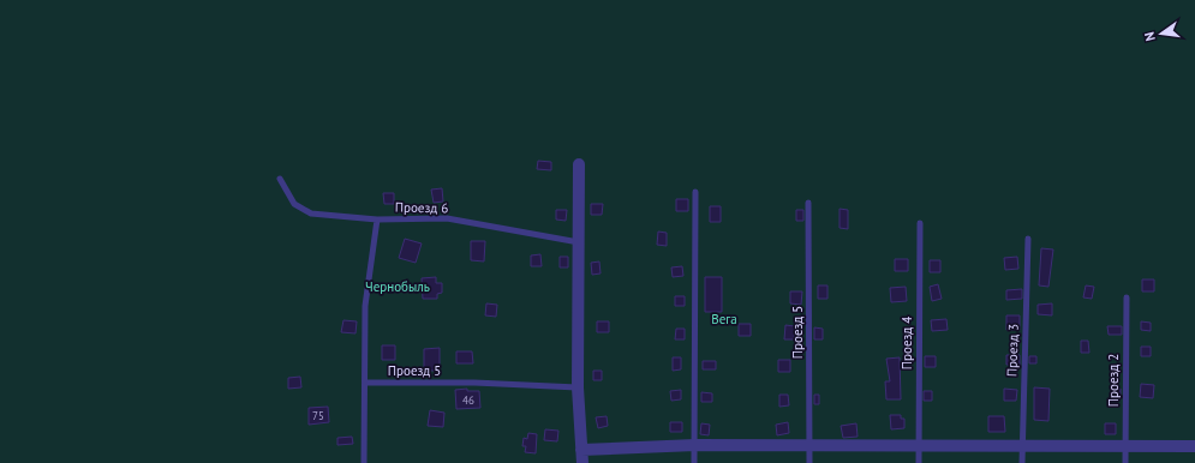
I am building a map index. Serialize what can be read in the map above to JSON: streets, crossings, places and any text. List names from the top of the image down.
{
  "streets": {
    "lane": [
      "Проезд 6",
      "Проезд 5",
      "Проезд 4",
      "Проезд 3",
      "Проезд 2"
    ]
  },
  "parks": ["Чернобыль", "Вега"],
  "house_numbers": ["46", "75"],
  "north": "left"
}
